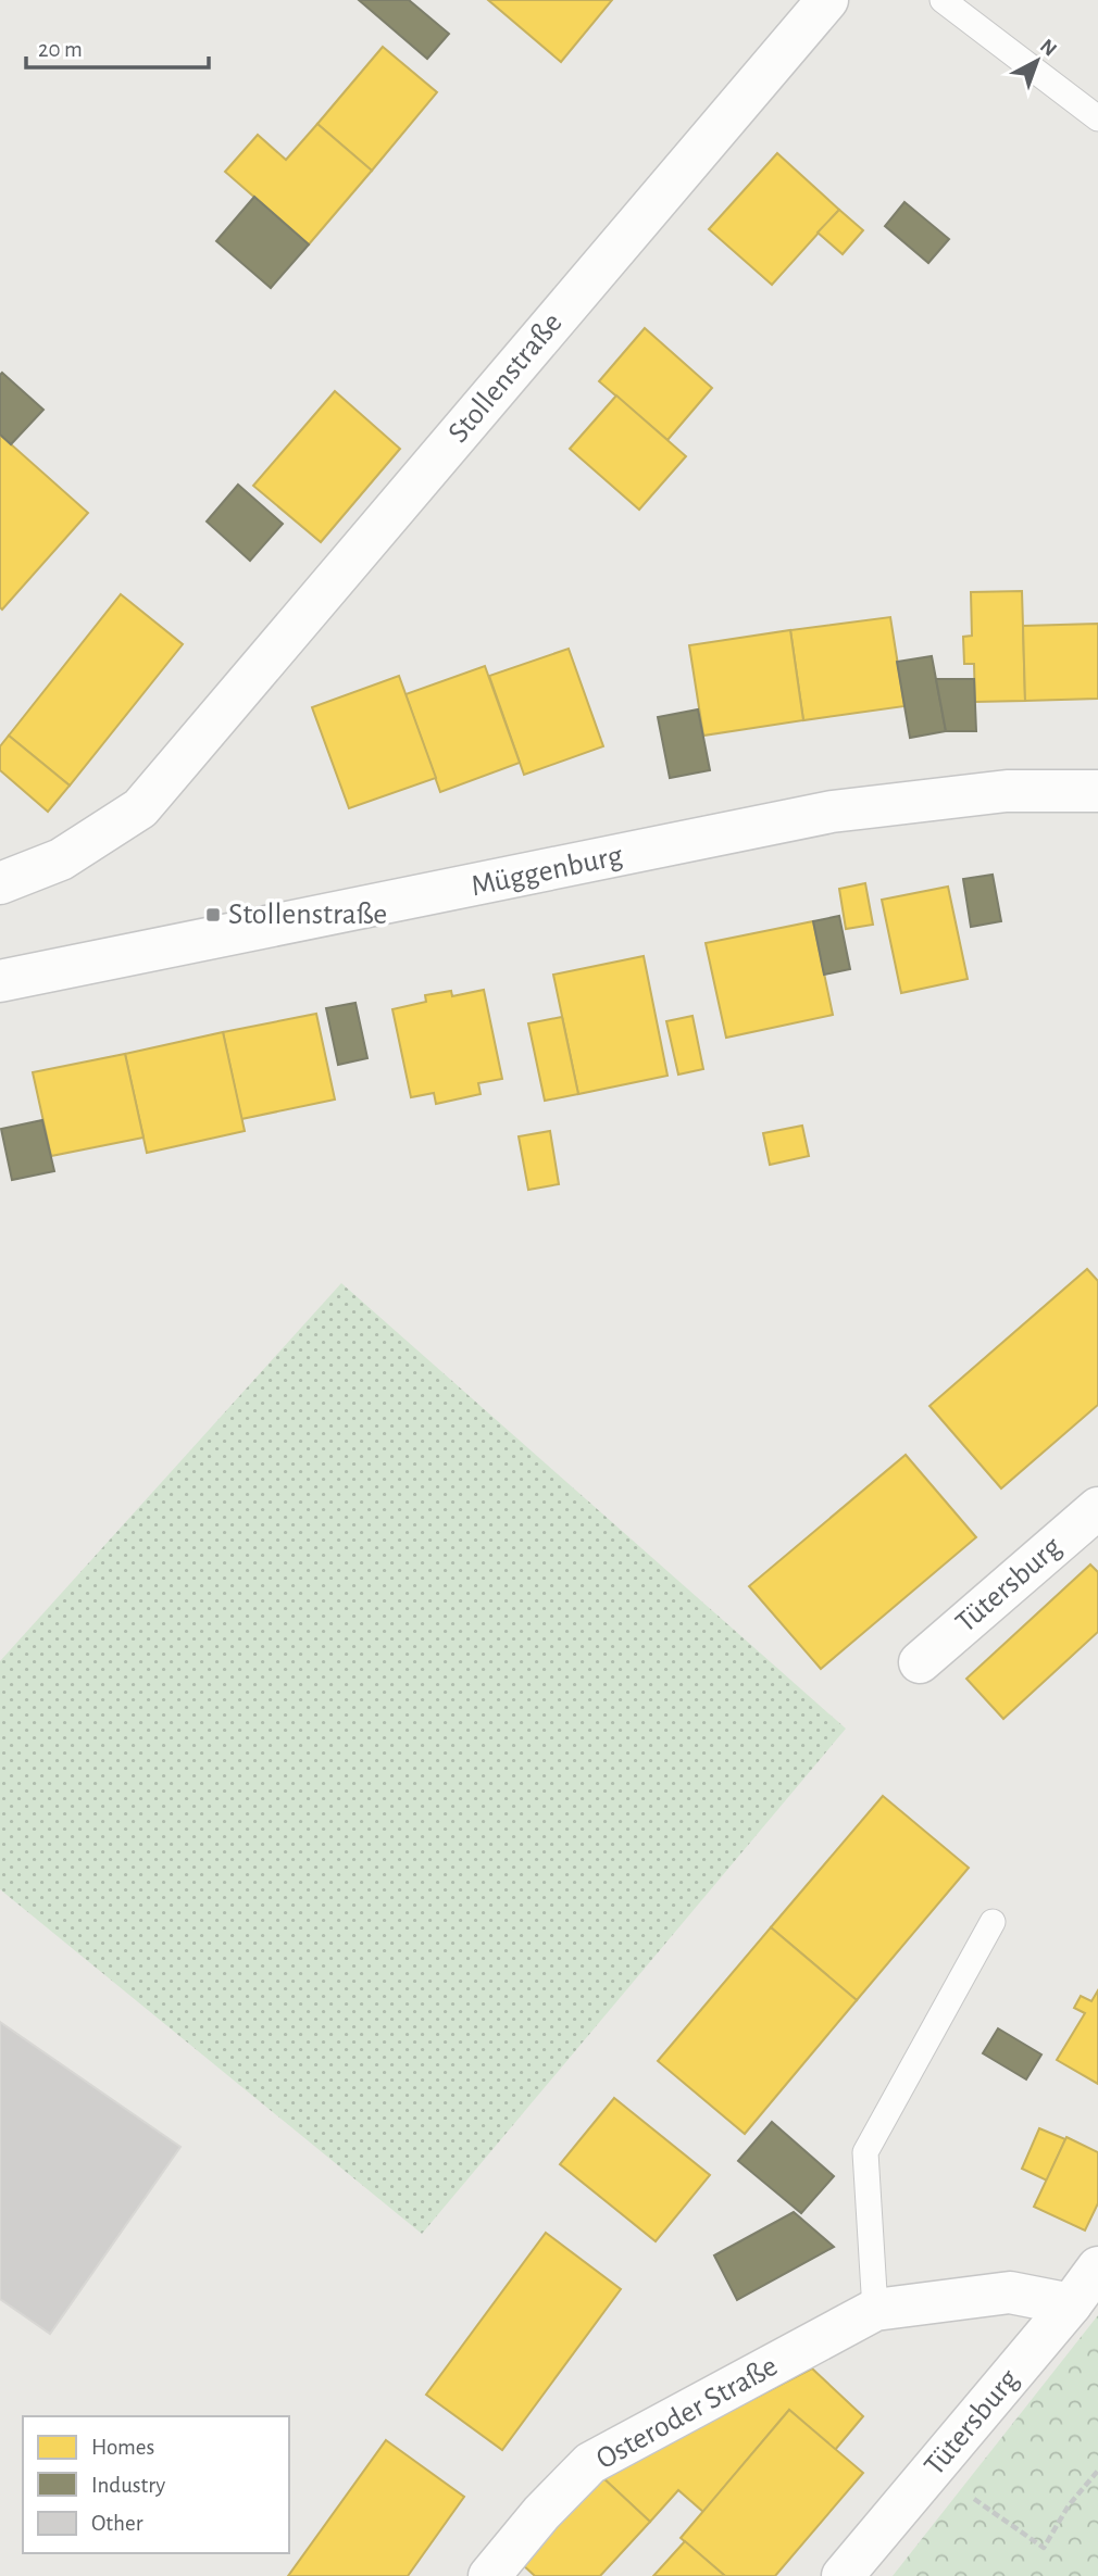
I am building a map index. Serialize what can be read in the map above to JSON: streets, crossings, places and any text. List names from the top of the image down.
{
  "streets": {
    "street": [
      "Stollenstraße",
      "Müggenburg",
      "Tütersburg",
      "Osteroder Straße"
    ]
  },
  "crossings": [
    ["Tütersburg", "Osteroder Straße"]
  ],
  "places": {
    "transit": ["Stollenstraße"]
  },
  "legend": ["Homes", "Industry", "Other"],
  "scale_bar": "20 m",
  "north": "top right"
}
